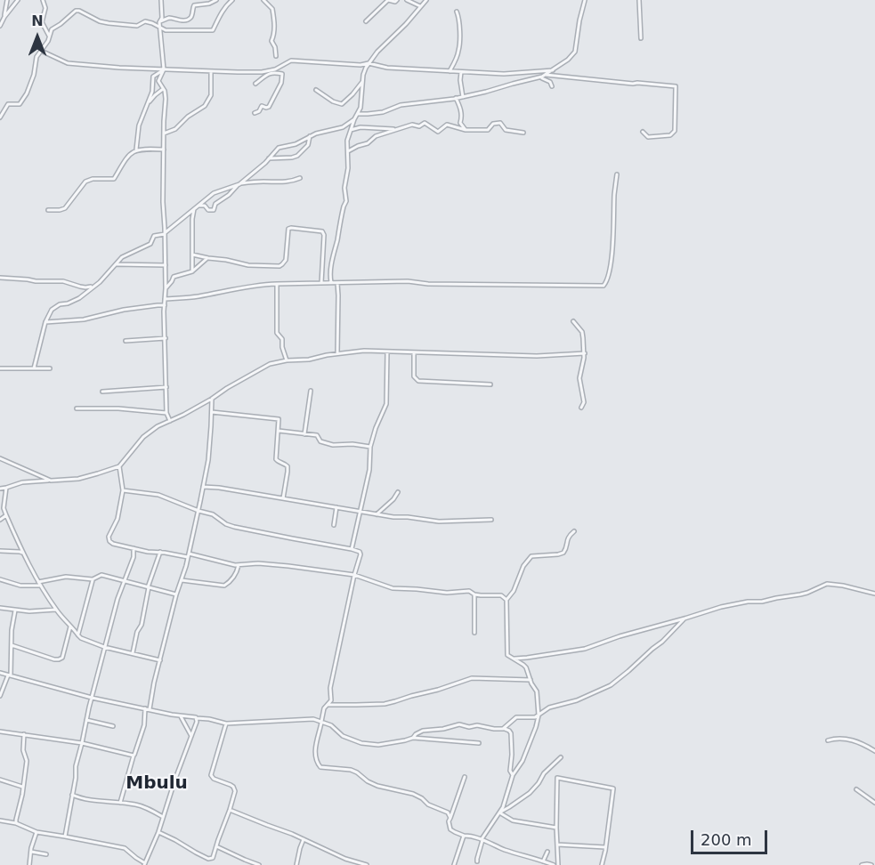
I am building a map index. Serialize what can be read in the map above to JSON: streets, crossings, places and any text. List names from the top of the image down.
{
  "districts": ["Mbulu"],
  "scale_bar": "200 m",
  "north": "top"
}
